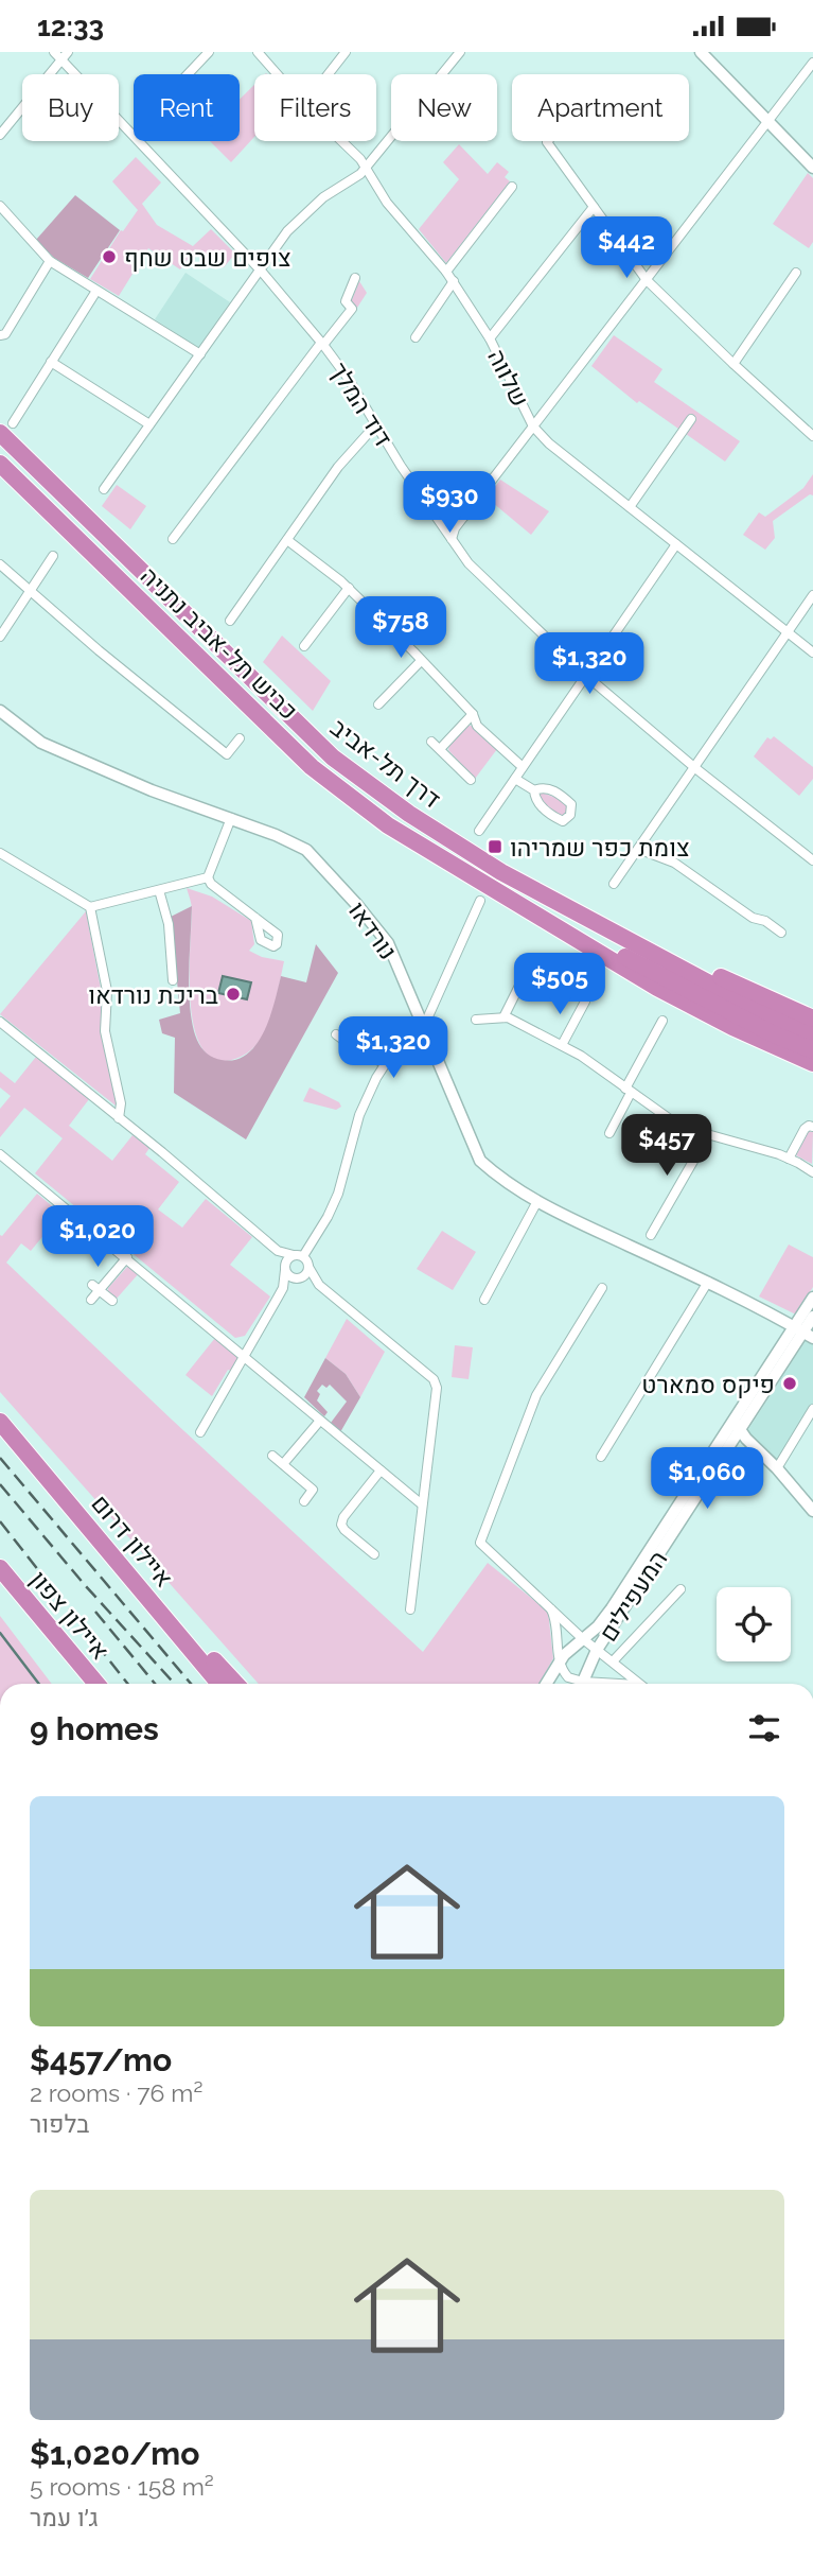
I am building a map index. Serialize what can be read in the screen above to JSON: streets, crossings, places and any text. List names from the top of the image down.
{
  "streets": {
    "highway": [
      "כביש תל-אביב נתניה",
      "דרך תל-אביב",
      "איילון דרום",
      "איילון צפון"
    ],
    "street": [
      "שלווה",
      "דוד המלך",
      "נורדאו",
      "המעפילים"
    ]
  },
  "crossings": [
    ["נורדאו", "המעפילים"]
  ],
  "places": {
    "other": ["צופים שבט שחף", "בריכת נורדאו", "פיקס סמארט"],
    "transit": ["צומת כפר שמריהו"]
  },
  "page": {
    "status": "12:33",
    "chip": [
      "Buy",
      "Rent",
      "Filters",
      "New",
      "Apartment"
    ],
    "price": [
      "$442",
      "$930",
      "$758",
      "$1,320",
      "$505",
      "$1,320",
      "$457",
      "$1,020",
      "$1,060"
    ],
    "heading": "9 homes",
    "list": [
      {
        "name": "$457/mo",
        "note": "2 rooms · 76 m² · בלפור"
      },
      {
        "name": "$1,020/mo",
        "note": "5 rooms · 158 m² · ג׳ו עמר"
      }
    ]
  }
}
